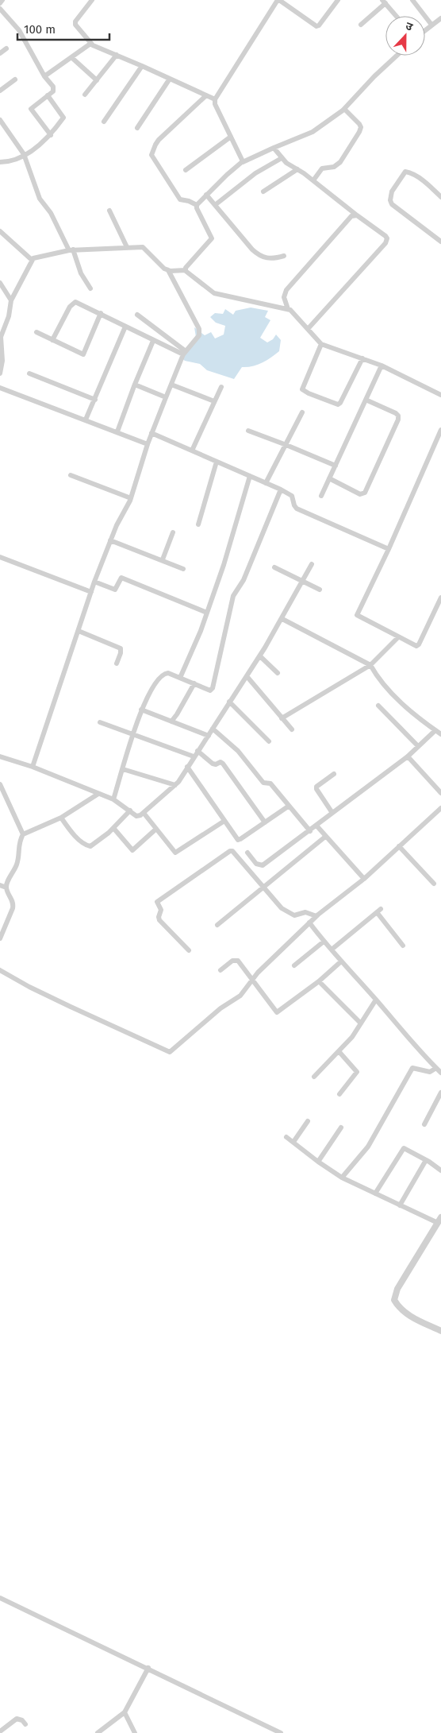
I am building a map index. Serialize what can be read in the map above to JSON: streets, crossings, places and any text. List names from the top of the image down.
{
  "scale_bar": "100 m",
  "north": "top"
}
